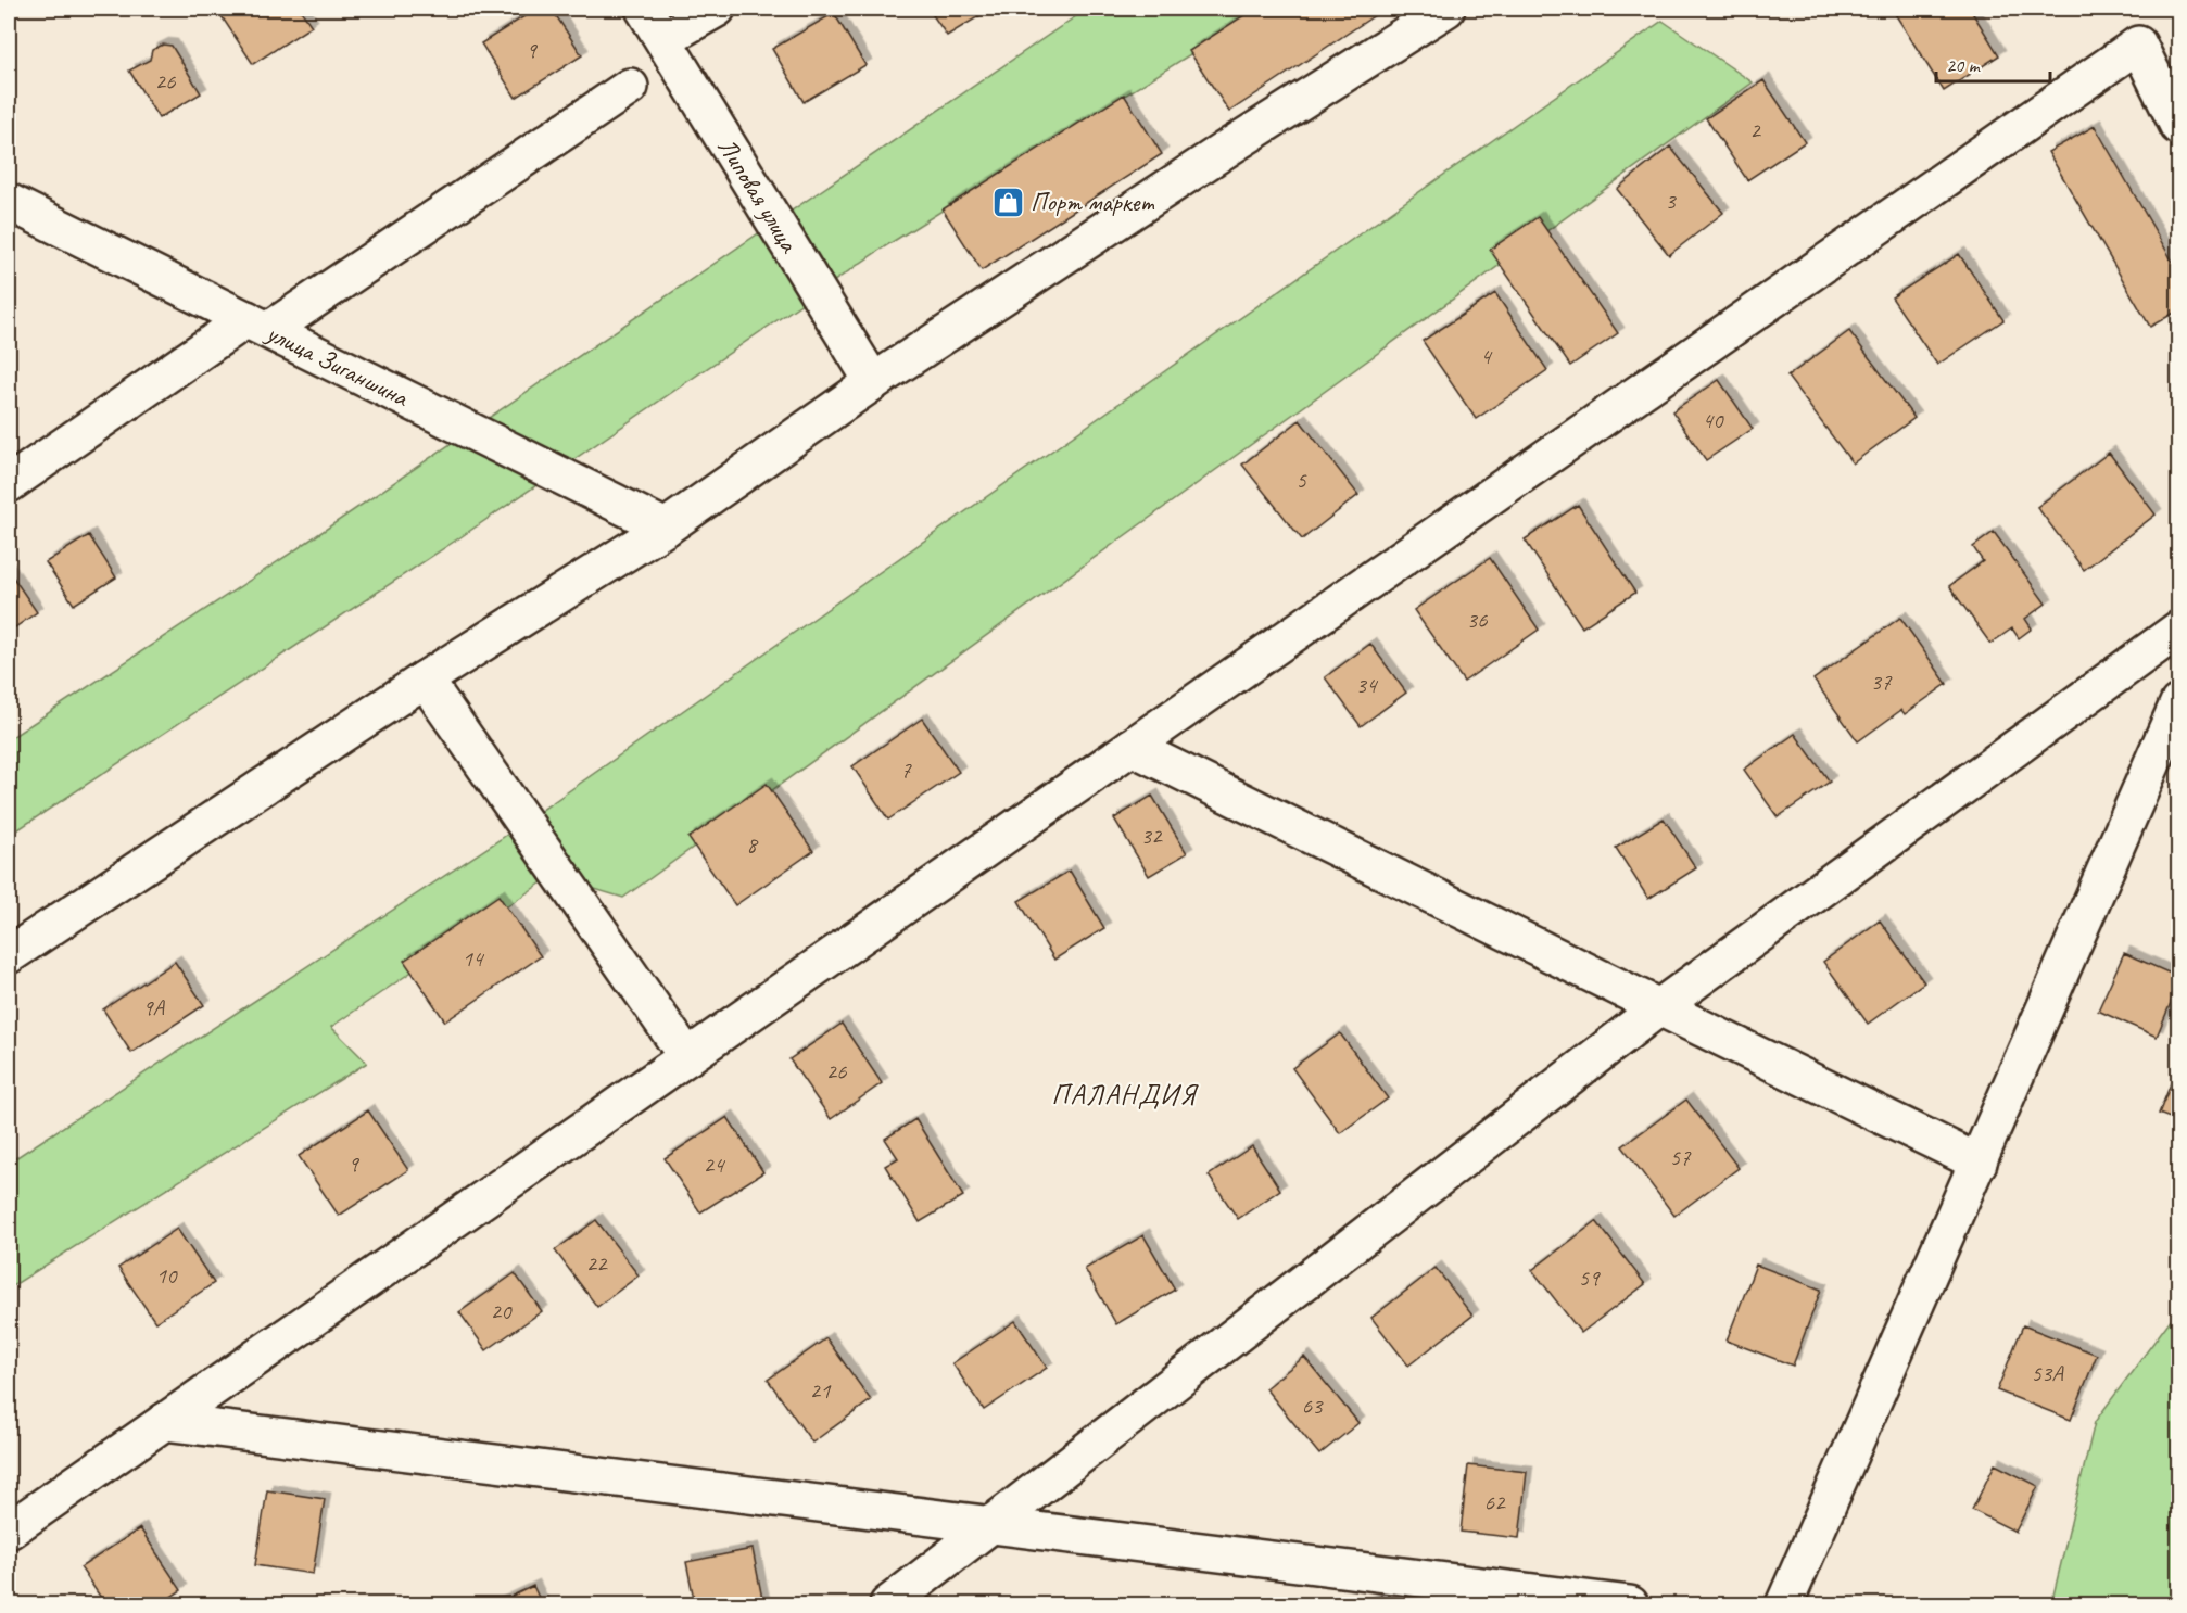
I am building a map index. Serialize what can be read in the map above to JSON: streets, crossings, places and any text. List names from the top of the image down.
{
  "streets": {
    "street": ["Липовая улица", "улица Зиганшина"]
  },
  "districts": ["ПАЛАНДИЯ"],
  "places": {
    "shop": ["Порт маркет"]
  },
  "house_numbers": [
    "9",
    "26",
    "2",
    "3",
    "4",
    "40",
    "5",
    "36",
    "37",
    "34",
    "7",
    "32",
    "8",
    "14",
    "9А",
    "26",
    "57",
    "9",
    "24",
    "22",
    "10",
    "59",
    "20",
    "53А",
    "21",
    "63",
    "62"
  ],
  "scale_bar": "20 m"
}
